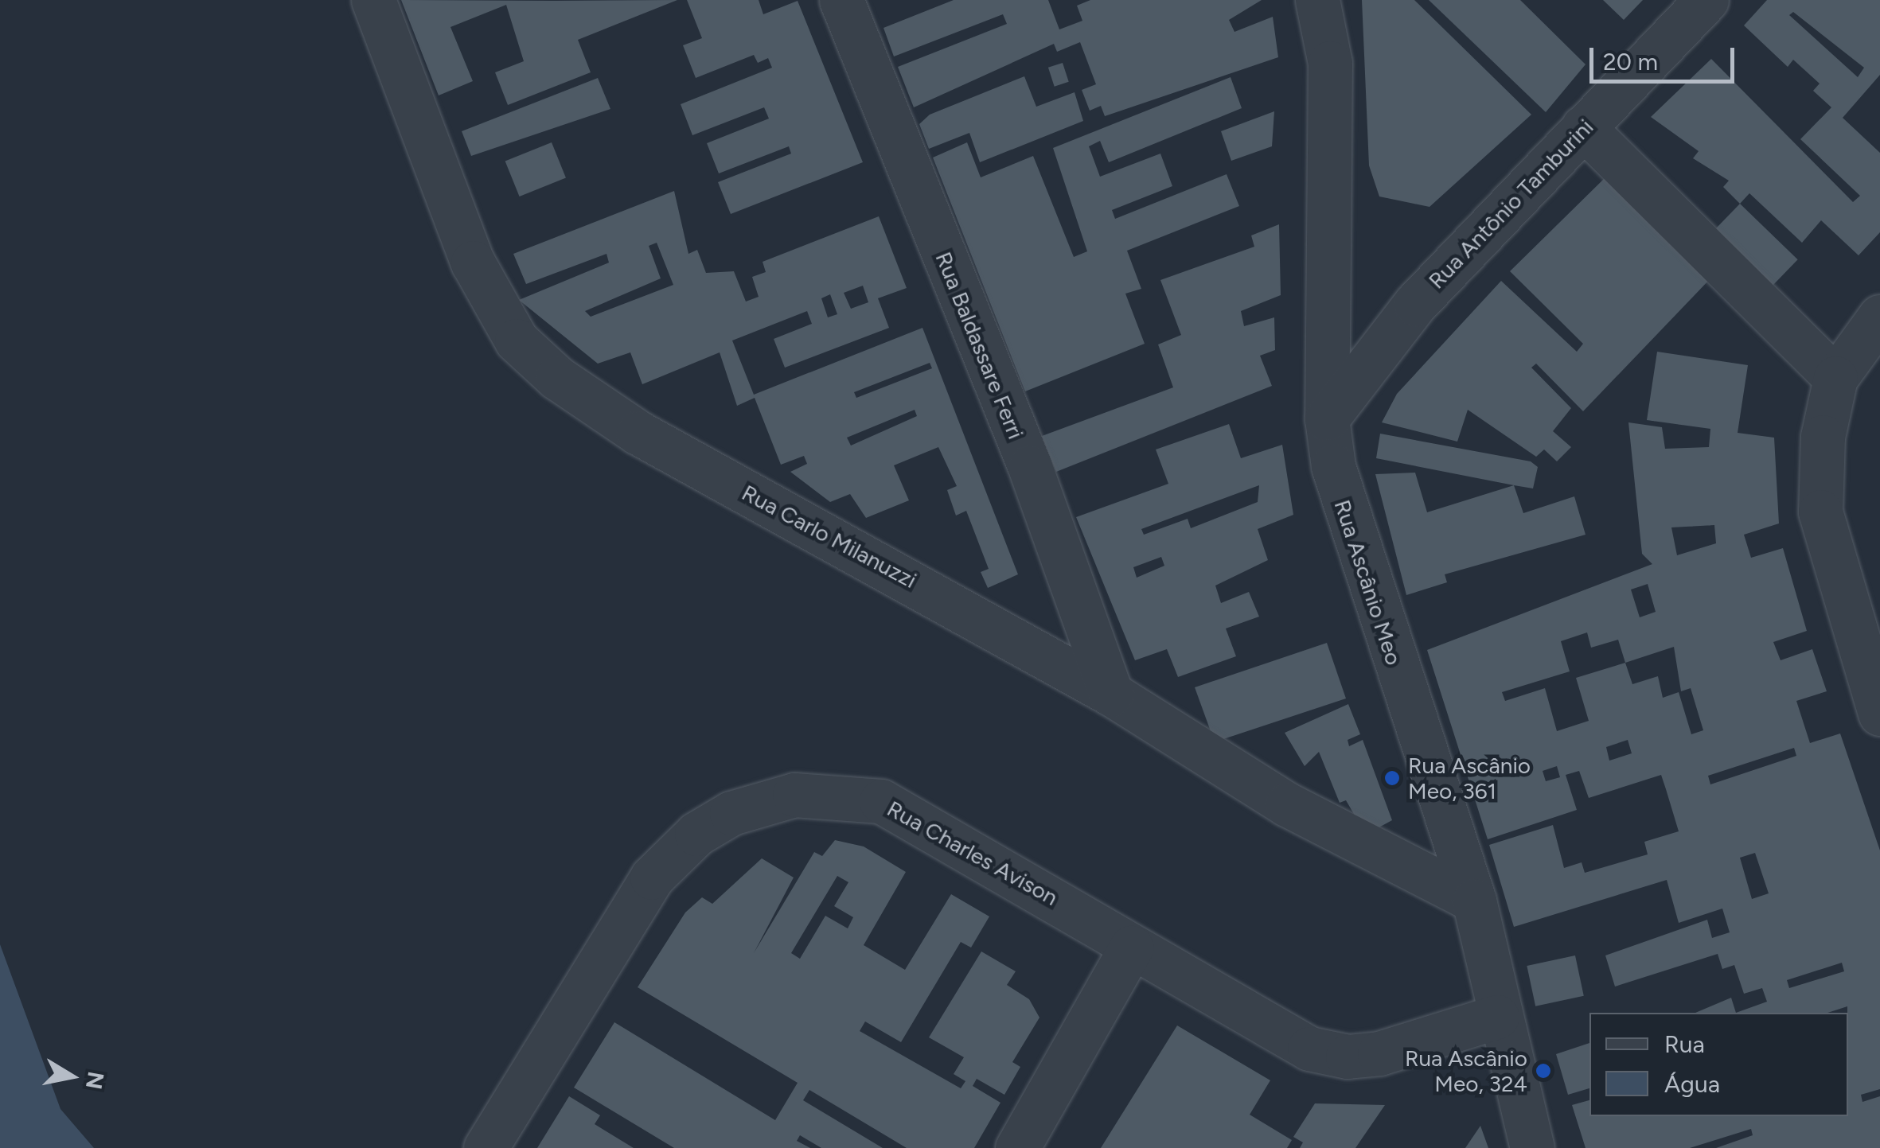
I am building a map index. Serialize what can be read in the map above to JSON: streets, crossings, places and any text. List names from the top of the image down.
{
  "streets": {
    "street": [
      "Rua Antônio Tamburini",
      "Rua Baldassare Ferri",
      "Rua Carlo Milanuzzi",
      "Rua Ascânio Meo",
      "Rua Charles Avison"
    ]
  },
  "crossings": [
    ["Rua Antônio Tamburini", "Rua Ascânio Meo"],
    ["Rua Baldassare Ferri", "Rua Carlo Milanuzzi"],
    ["Rua Carlo Milanuzzi", "Rua Ascânio Meo"],
    ["Rua Ascânio Meo", "Rua Charles Avison"]
  ],
  "places": ["Rua Ascânio Meo, 361", "Rua Ascânio Meo, 324"],
  "legend": ["Rua", "Água"],
  "scale_bar": "20 m",
  "north": "right"
}
